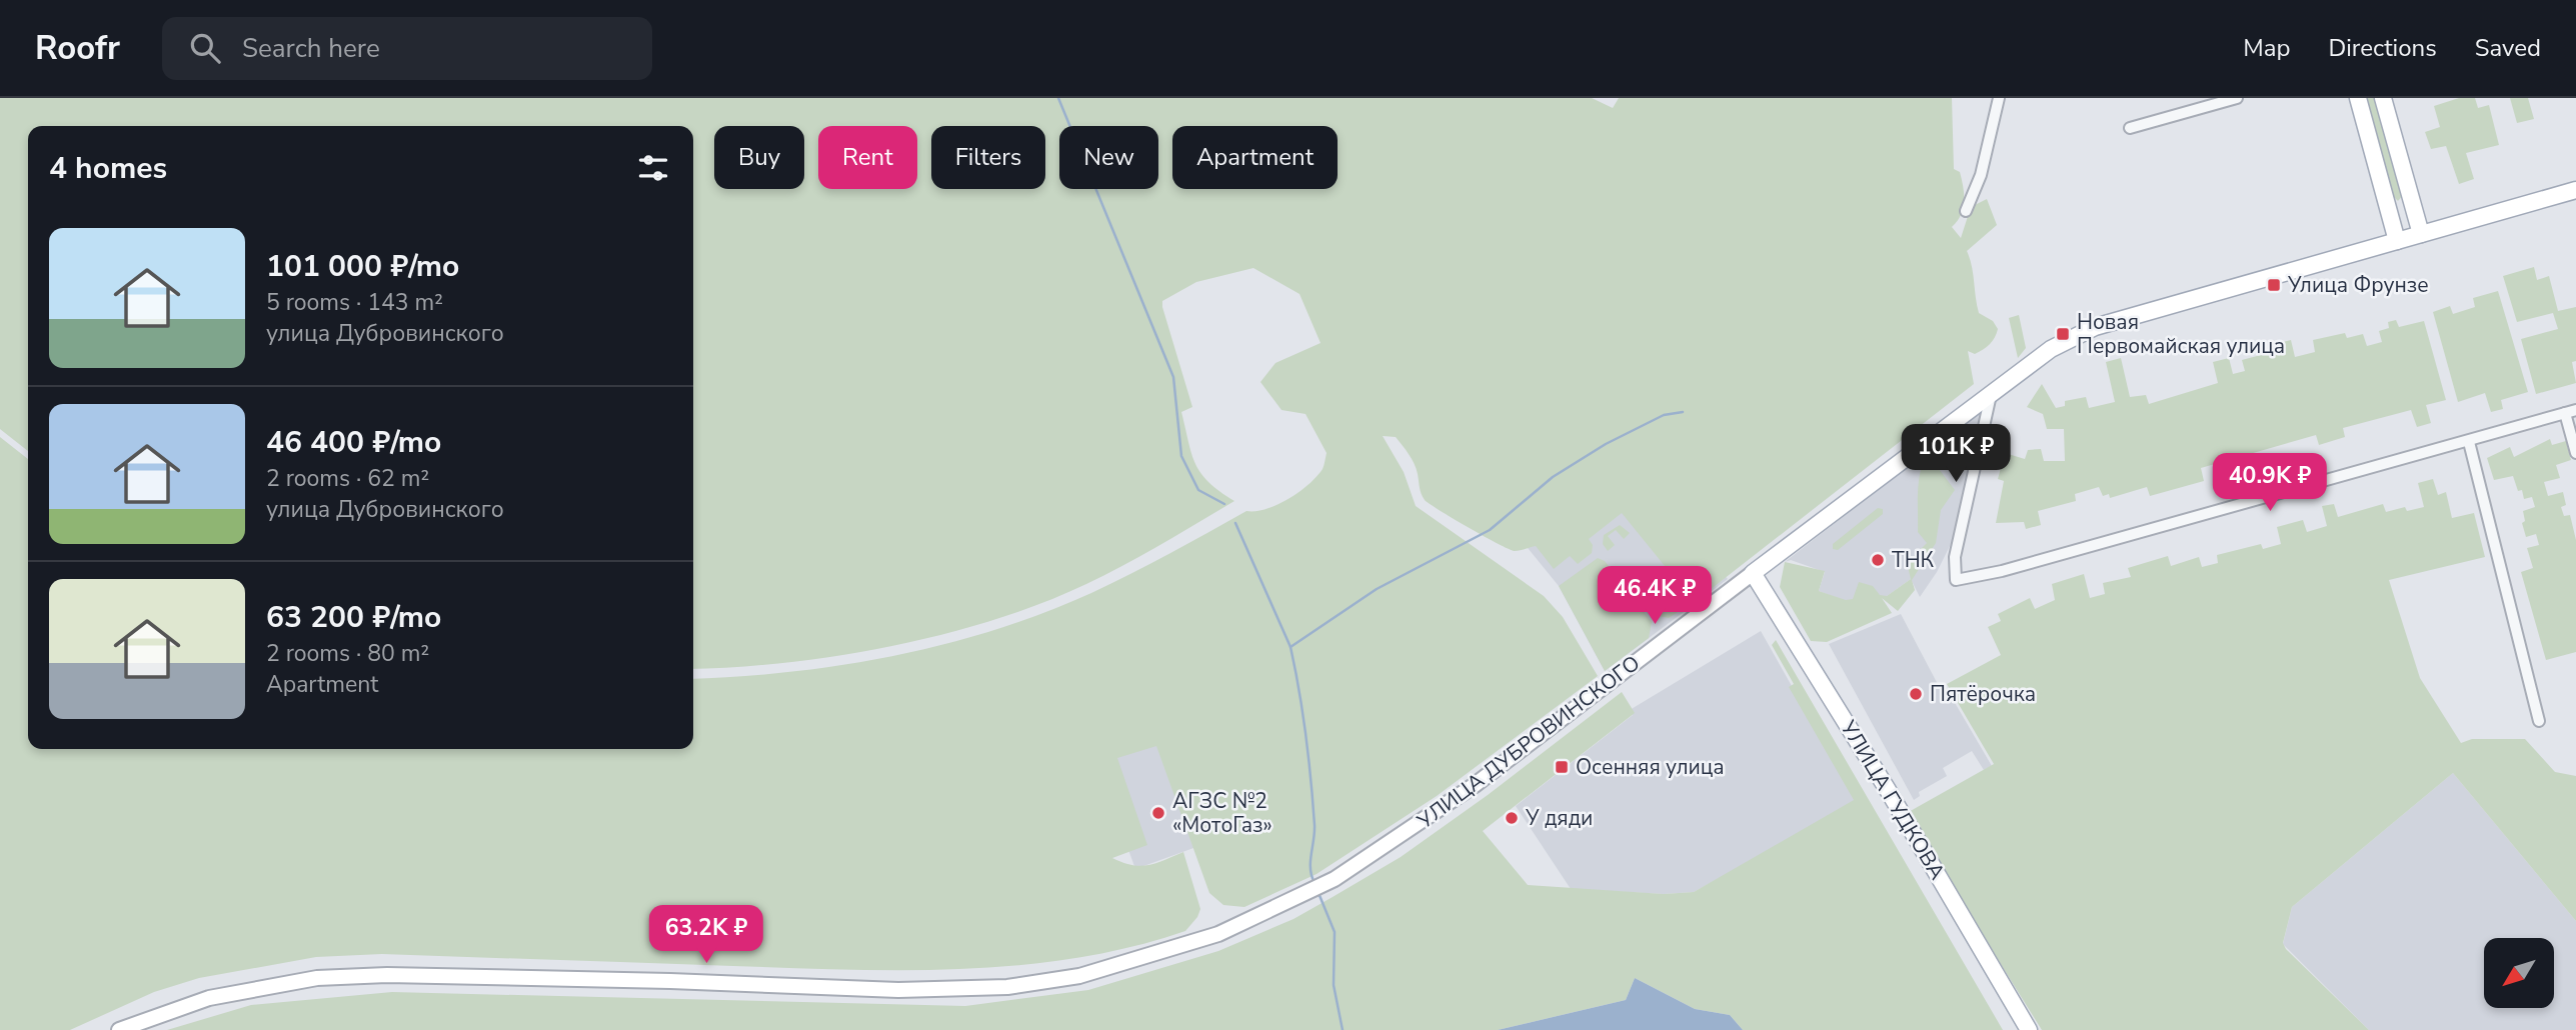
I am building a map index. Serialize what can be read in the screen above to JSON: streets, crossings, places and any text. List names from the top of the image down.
{
  "streets": {
    "main road": ["УЛИЦА ДУБРОВИНСКОГО", "УЛИЦА ГУДКОВА"]
  },
  "crossings": [
    ["УЛИЦА ДУБРОВИНСКОГО", "УЛИЦА ГУДКОВА"]
  ],
  "places": {
    "transit": ["Улица Фрунзе", "Новая Первомайская улица", "Осенняя улица"],
    "other": [
      "ТНК",
      "Пятёрочка",
      "АГЗС №2 «МотоГаз»",
      "У дяди"
    ]
  },
  "north": "bottom left",
  "page": {
    "header": "Roofr",
    "search": "Search here",
    "nav": ["Map", "Directions", "Saved"],
    "chip": [
      "Buy",
      "Rent",
      "Filters",
      "New",
      "Apartment"
    ],
    "heading": "4 homes",
    "list": [
      {
        "name": "101 000 ₽/mo",
        "note": "5 rooms · 143 m² · улица Дубровинского"
      },
      {
        "name": "46 400 ₽/mo",
        "note": "2 rooms · 62 m² · улица Дубровинского"
      },
      {
        "name": "63 200 ₽/mo",
        "note": "2 rooms · 80 m² · Apartment"
      }
    ],
    "price": [
      "101K ₽",
      "40.9K ₽",
      "46.4K ₽",
      "63.2K ₽"
    ]
  }
}
